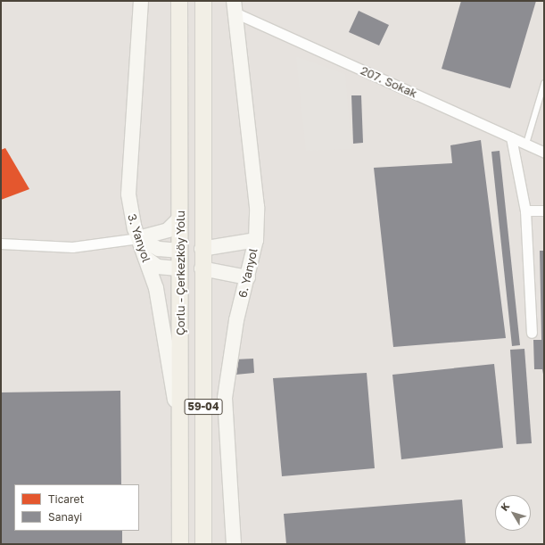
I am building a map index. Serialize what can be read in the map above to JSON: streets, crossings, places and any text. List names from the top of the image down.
{
  "streets": {
    "main road": [
      "3. Yanyol",
      "Çorlu - Çerkezköy Yolu",
      "6. Yanyol",
      "59-04"
    ],
    "street": ["207. Sokak"]
  },
  "crossings": [
    ["207. Sokak", "6. Yanyol"],
    ["3. Yanyol", "Çorlu - Çerkezköy Yolu"]
  ],
  "legend": ["Ticaret", "Sanayi"],
  "north": "top left"
}
